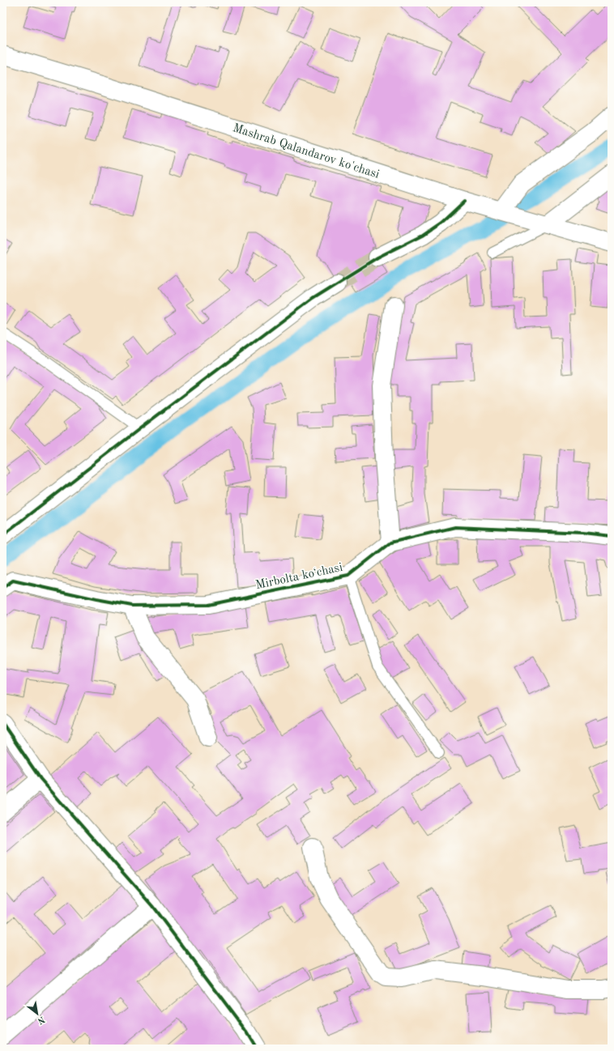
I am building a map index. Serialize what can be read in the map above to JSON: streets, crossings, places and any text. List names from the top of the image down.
{
  "streets": {
    "street": ["Mashrab Qalandarov ko'chasi", "Mirbolta koʻchasi"]
  },
  "north": "bottom right"
}
